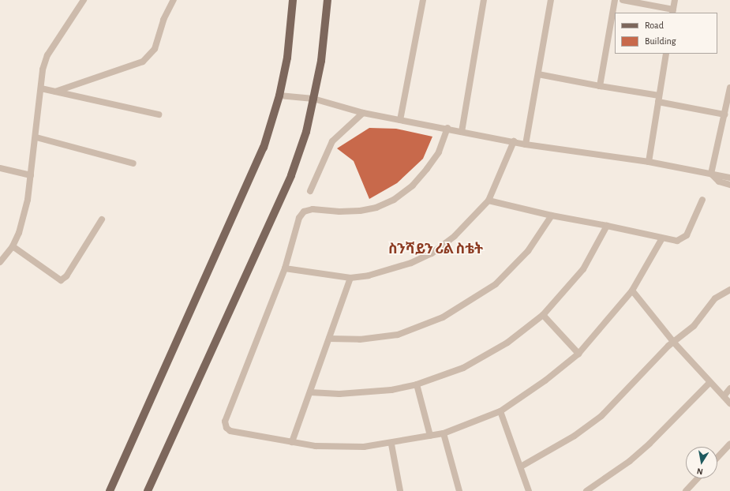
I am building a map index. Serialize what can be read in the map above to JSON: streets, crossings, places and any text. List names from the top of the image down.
{
  "districts": ["ስንሻይን ሪል ስቴት"],
  "legend": ["Road", "Building"],
  "north": "bottom"
}
